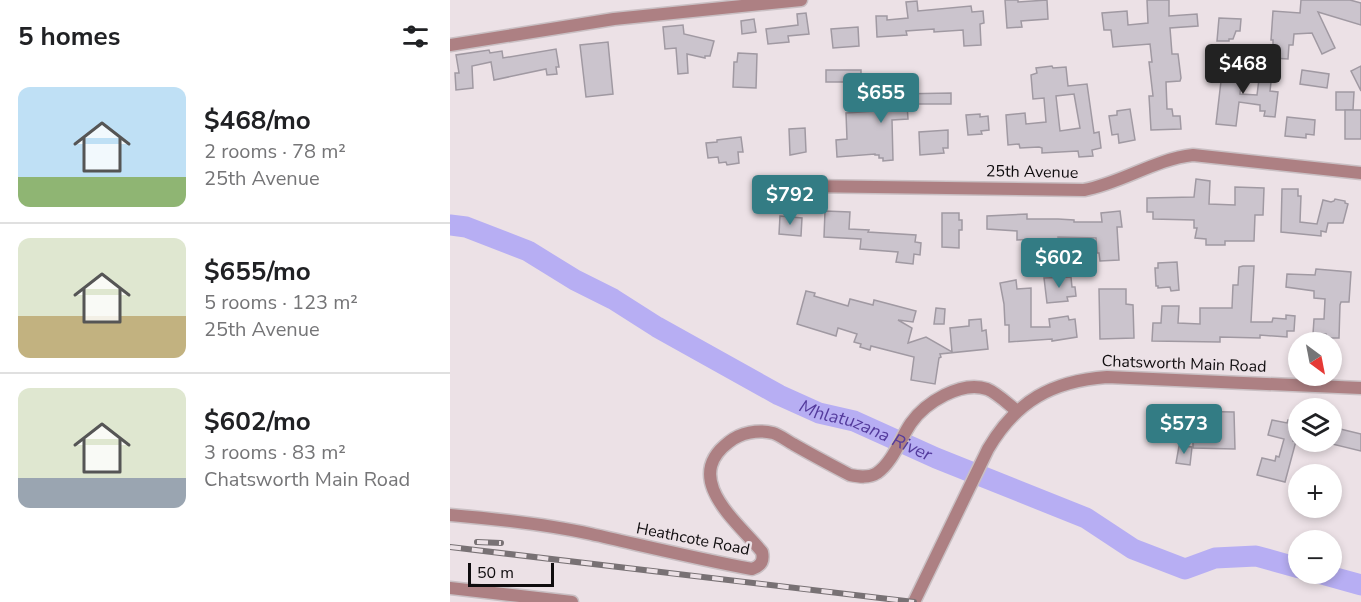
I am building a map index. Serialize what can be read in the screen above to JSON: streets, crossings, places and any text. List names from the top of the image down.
{
  "streets": {
    "street": ["25th Avenue", "Chatsworth Main Road", "Heathcote Road"]
  },
  "crossings": [
    ["Chatsworth Main Road", "Heathcote Road"]
  ],
  "water": ["Mhlatuzana River"],
  "scale_bar": "50 m",
  "north": "bottom right",
  "page": {
    "heading": "5 homes",
    "price": [
      "$468",
      "$655",
      "$792",
      "$602",
      "$573"
    ],
    "list": [
      {
        "name": "$468/mo",
        "note": "2 rooms · 78 m² · 25th Avenue"
      },
      {
        "name": "$655/mo",
        "note": "5 rooms · 123 m² · 25th Avenue"
      },
      {
        "name": "$602/mo",
        "note": "3 rooms · 83 m² · Chatsworth Main Road"
      }
    ],
    "map_buttons": ["+", "−"],
    "scale": "50 m"
  }
}
